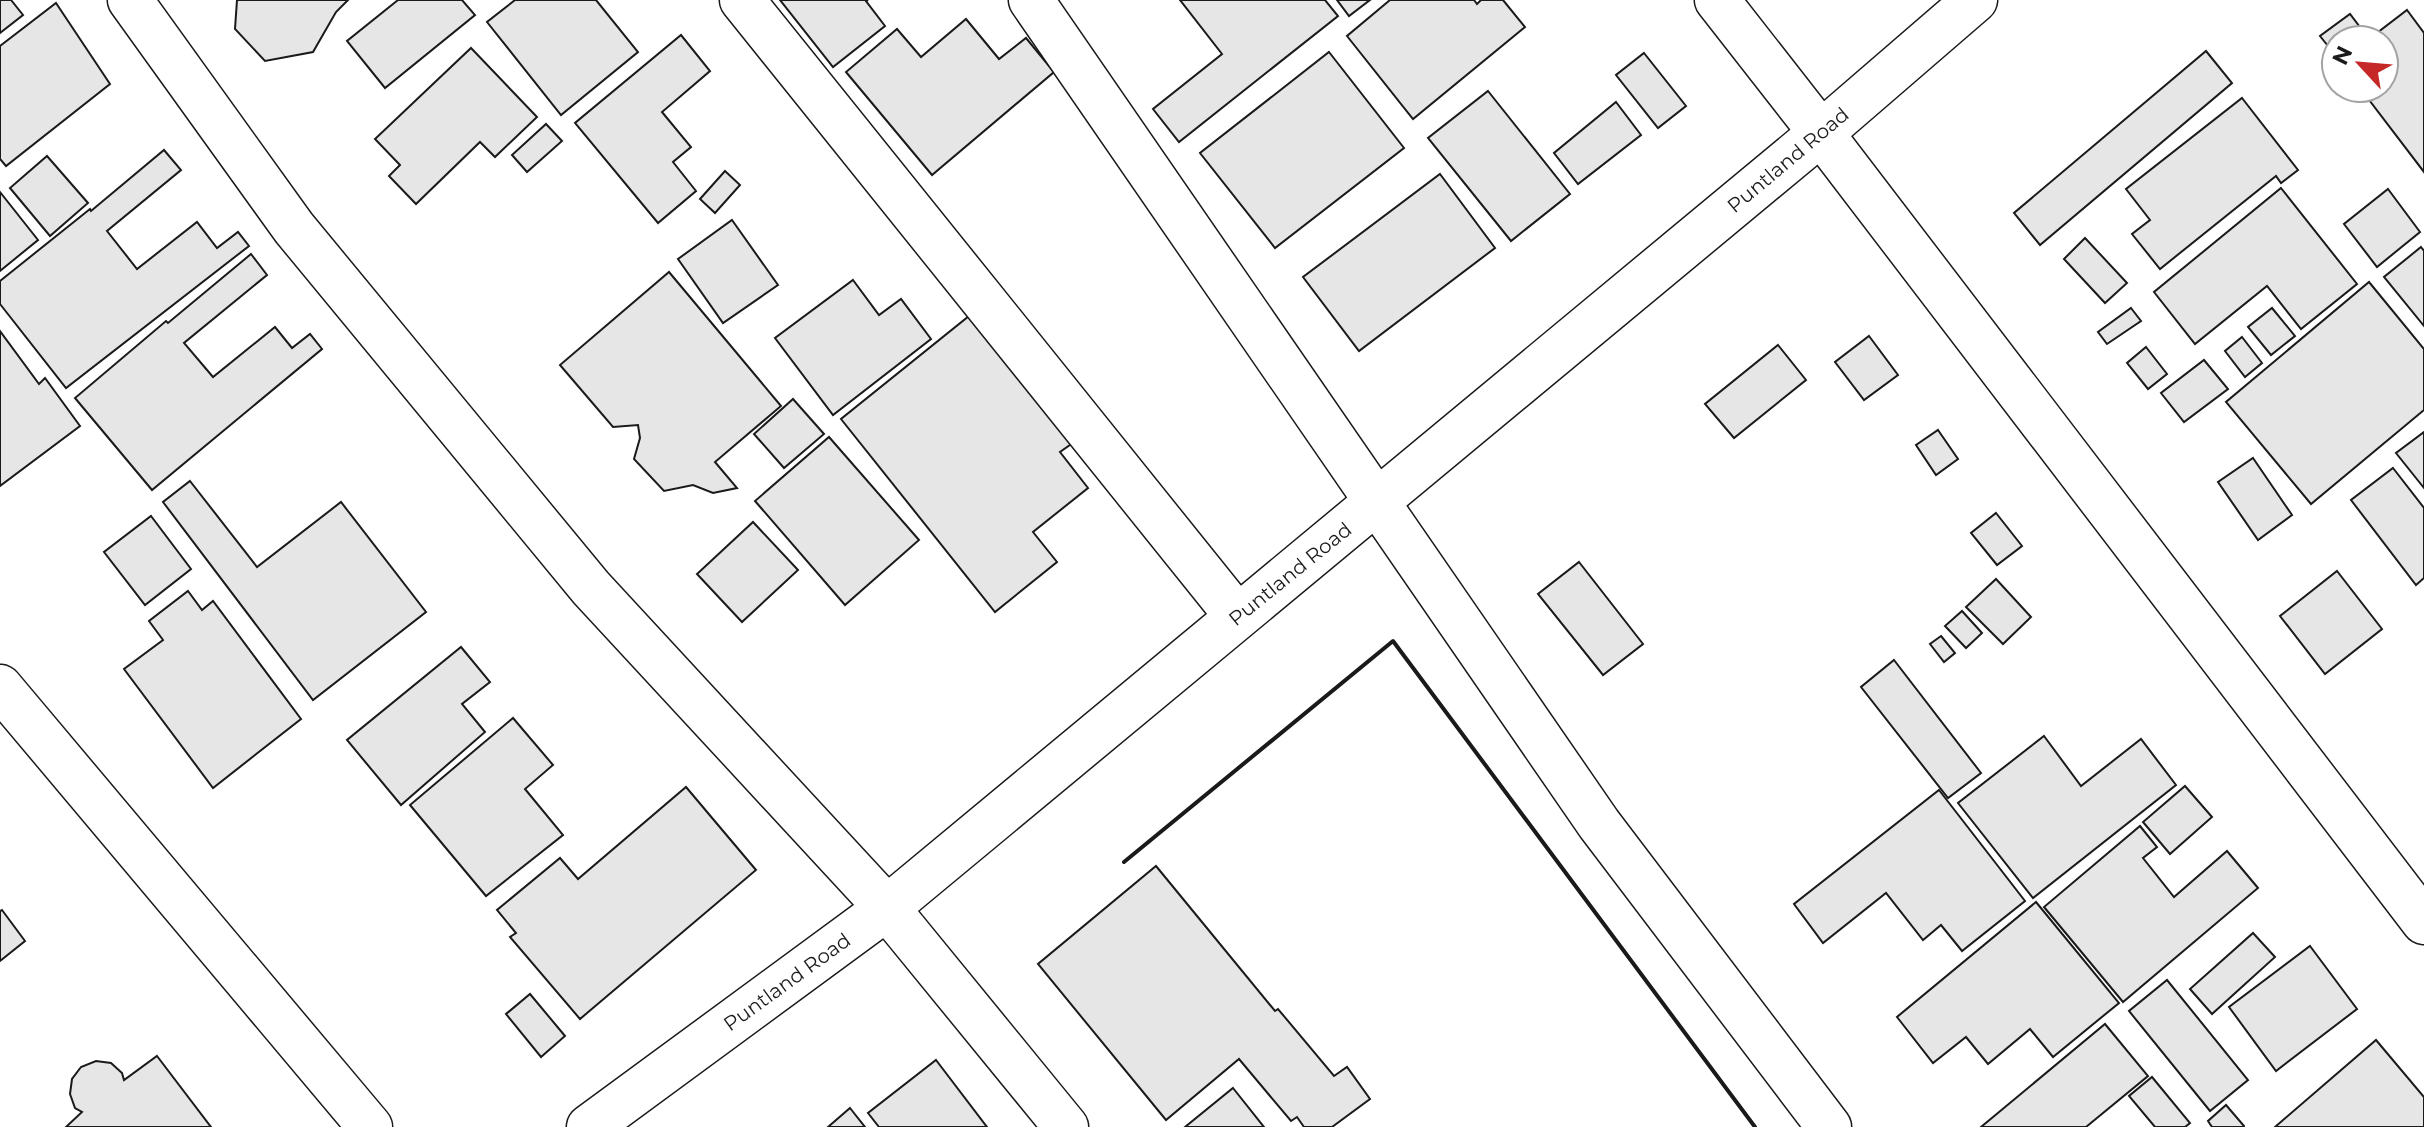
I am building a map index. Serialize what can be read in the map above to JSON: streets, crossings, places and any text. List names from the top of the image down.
{
  "streets": {
    "street": ["Puntland Road"]
  },
  "north": "top left"
}
